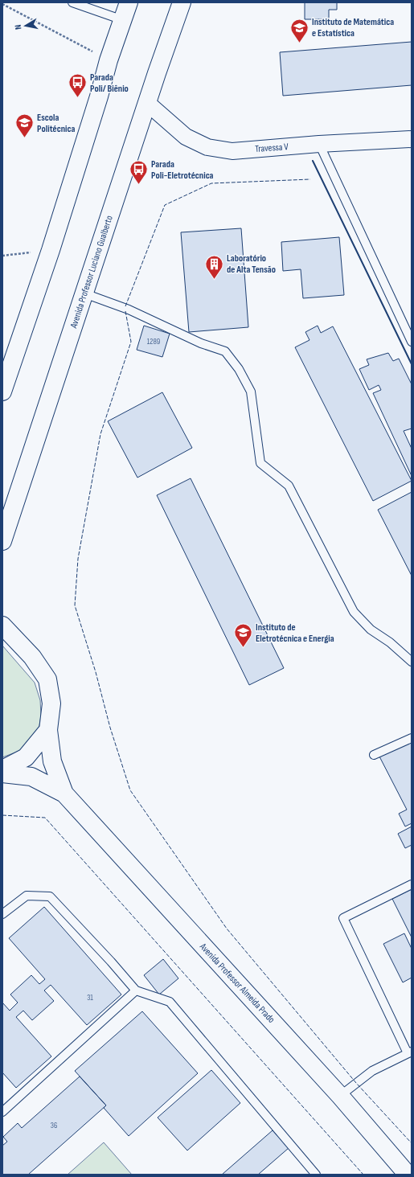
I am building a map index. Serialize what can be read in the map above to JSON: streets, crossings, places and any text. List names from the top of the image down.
{
  "streets": {
    "street": ["Travessa V", "Avenida Professor Luciano Gualberto", "Avenida Professor Almeida Prado"]
  },
  "crossings": [
    ["Travessa V", "Avenida Professor Luciano Gualberto"]
  ],
  "places": {
    "school or university": ["Instituto de Matemática e Estatística", "Escola Politécnica", "Instituto de Eletrotécnica e Energia"],
    "bus stop": ["Parada Poli/ Biênio", "Parada Poli-Eletrotécnica"],
    "building": ["Laboratório de Alta Tensão"]
  },
  "house_numbers": ["1289", "31", "36"],
  "north": "left"
}
